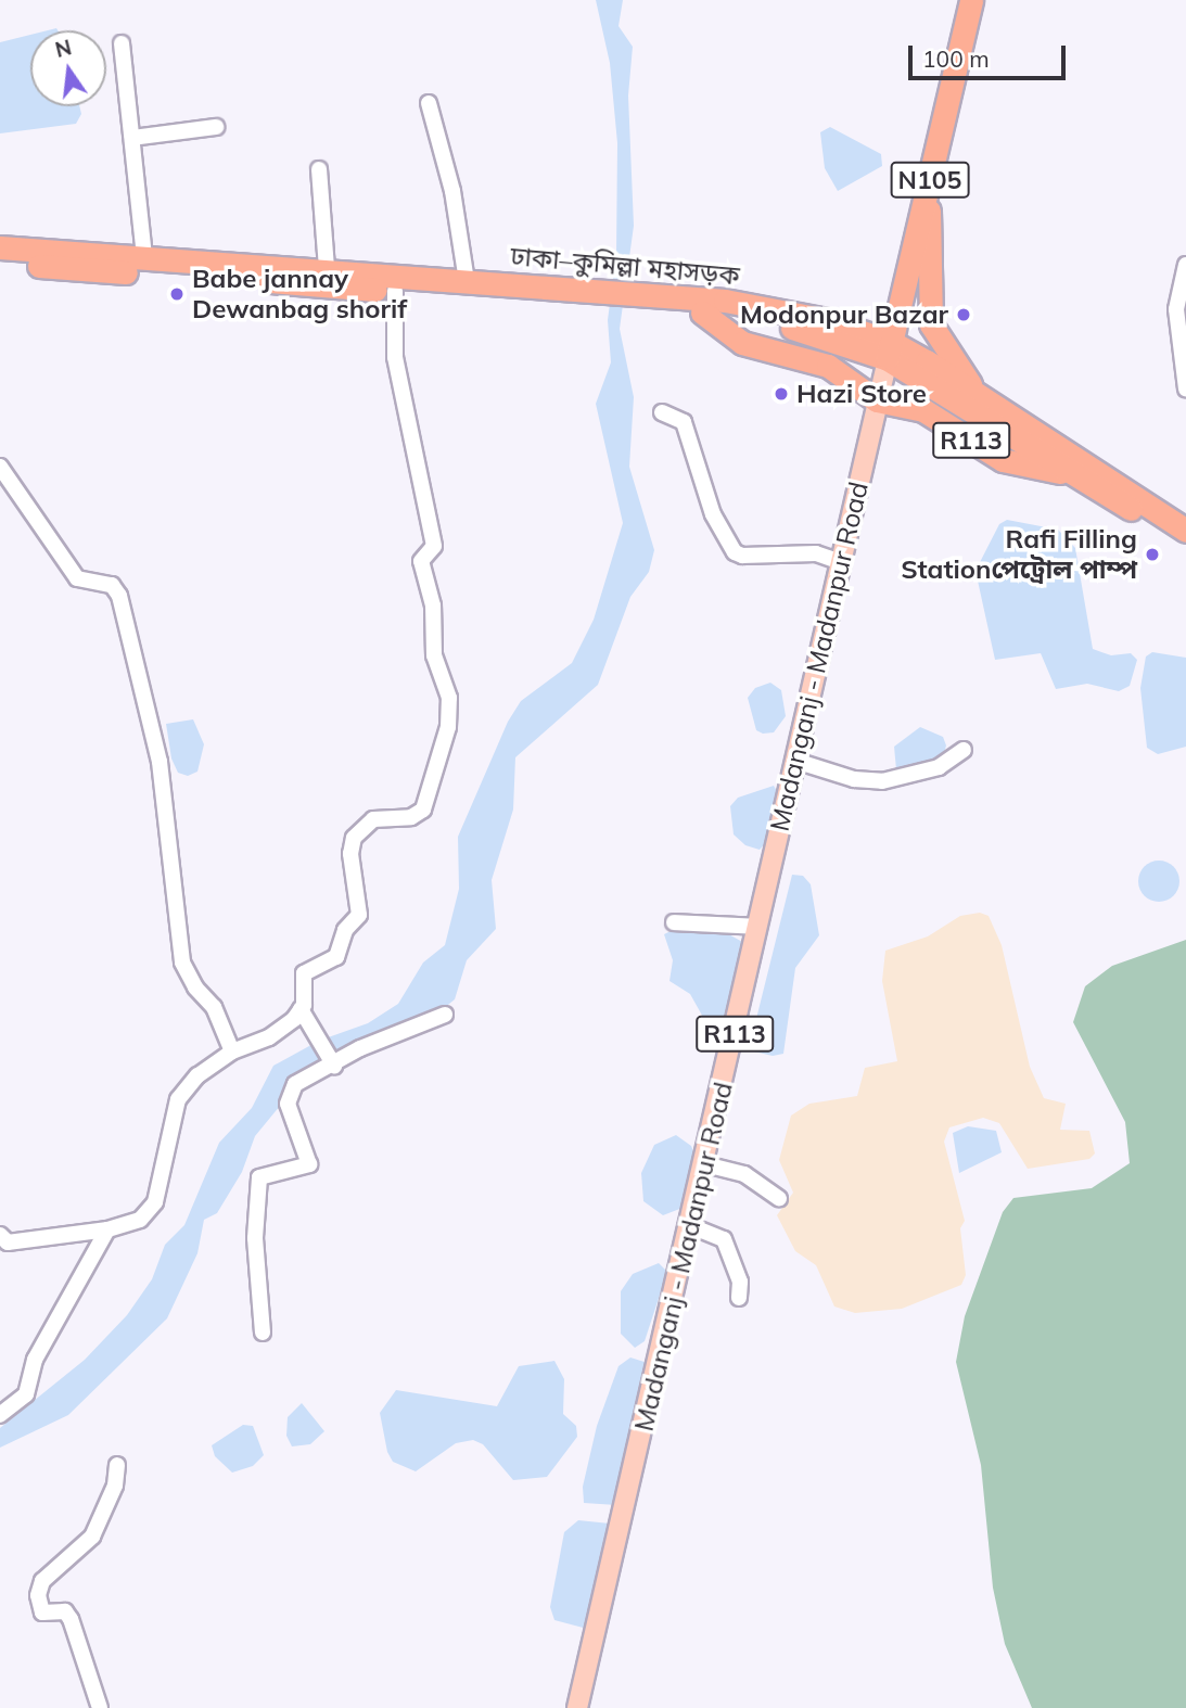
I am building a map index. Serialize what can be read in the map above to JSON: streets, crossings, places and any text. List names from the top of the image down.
{
  "streets": {
    "highway": ["N105", "ঢাকা–কুমিল্লা মহাসড়ক", "R113"],
    "main road": ["Madanganj - Madanpur Road"]
  },
  "crossings": [
    ["N105", "ঢাকা–কুমিল্লা মহাসড়ক"],
    ["N105", "Madanganj - Madanpur Road"],
    ["ঢাকা–কুমিল্লা মহাসড়ক", "R113"],
    ["ঢাকা–কুমিল্লা মহাসড়ক", "Madanganj - Madanpur Road"],
    ["R113", "Madanganj - Madanpur Road"]
  ],
  "places": [
    "Babe jannay Dewanbag shorif",
    "Modonpur Bazar",
    "Hazi Store",
    "Rafi Filling Stationপেট্রোল পাম্প"
  ],
  "scale_bar": "100 m",
  "north": "top"
}
